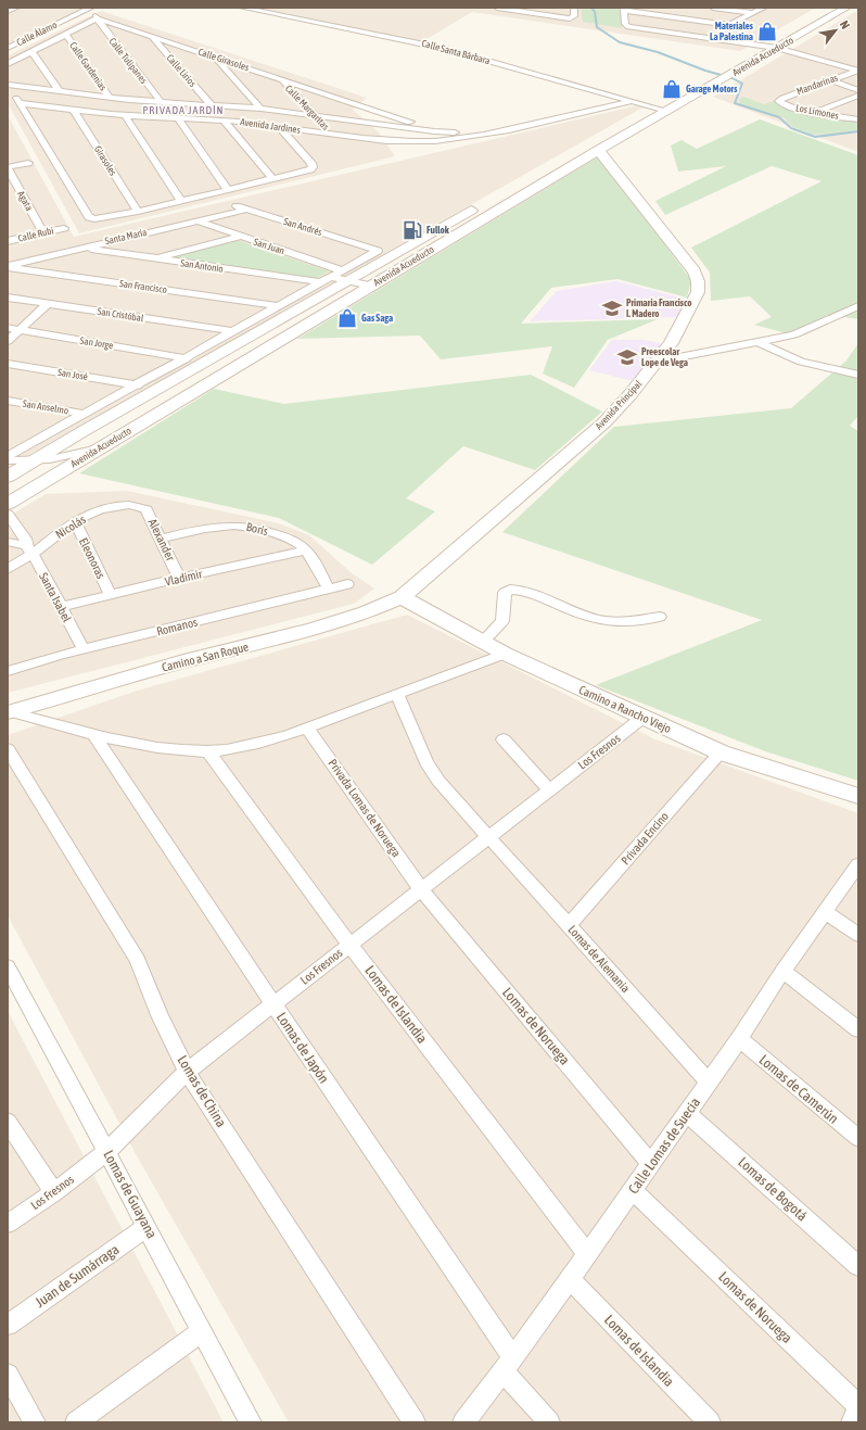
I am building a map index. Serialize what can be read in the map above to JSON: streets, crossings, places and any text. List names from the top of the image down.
{
  "streets": {
    "street": [
      "Calle Álamo",
      "Calle Santa Bárbara",
      "Avenida Acueducto",
      "Calle Girasoles",
      "Calle Tulipanes",
      "Calle Gardenias",
      "Calle Lirios",
      "Mandarinas",
      "Calle Margaritas",
      "Los Limones",
      "Avenida Jardines",
      "Girasoles",
      "Agata",
      "San Andrés",
      "Calle Rubí",
      "Santa María",
      "San Juan",
      "San Antonio",
      "San Francisco",
      "San Cristóbal",
      "San Jorge",
      "San José",
      "Avenida Principal",
      "San Anselmo",
      "Nicolás",
      "Boris",
      "Alexander",
      "Eleonoras",
      "Vladimir",
      "Santa Isabel",
      "Romanos",
      "Camino a San Roque",
      "Camino a Rancho Viejo",
      "Los Fresnos",
      "Privada Lomas de Noruega",
      "Privada Encino",
      "Lomas de Alemania",
      "Lomas de Islandia",
      "Lomas de Noruega",
      "Lomas de Japón",
      "Lomas de Camerún",
      "Lomas de China",
      "Calle Lomas de Suecia",
      "Lomas de Bogotá",
      "Lomas de Guayana",
      "Juan de Sumárraga"
    ]
  },
  "crossings": [
    ["Calle Santa Bárbara", "Avenida Acueducto"],
    ["Calle Santa Bárbara", "Avenida Jardines"],
    ["Avenida Acueducto", "San Andrés"],
    ["Avenida Acueducto", "San Juan"],
    ["Avenida Acueducto", "Avenida Principal"],
    ["Calle Girasoles", "Calle Tulipanes"],
    ["Calle Girasoles", "Calle Lirios"],
    ["Calle Girasoles", "Calle Margaritas"],
    ["Calle Girasoles", "Avenida Jardines"],
    ["Calle Tulipanes", "Avenida Jardines"],
    ["Calle Gardenias", "Avenida Jardines"],
    ["Calle Lirios", "Avenida Jardines"],
    ["Mandarinas", "Los Limones"],
    ["Calle Margaritas", "Avenida Jardines"],
    ["Avenida Jardines", "Girasoles"],
    ["Agata", "Calle Rubí"],
    ["San Andrés", "Santa María"],
    ["San Andrés", "San Juan"],
    ["Santa María", "San Juan"],
    ["Santa María", "San Antonio"],
    ["Santa María", "San Francisco"],
    ["Avenida Principal", "Camino a San Roque"],
    ["Avenida Principal", "Camino a Rancho Viejo"],
    ["Nicolás", "Alexander"],
    ["Nicolás", "Eleonoras"],
    ["Nicolás", "Santa Isabel"],
    ["Boris", "Alexander"],
    ["Boris", "Vladimir"],
    ["Boris", "Romanos"],
    ["Alexander", "Vladimir"],
    ["Eleonoras", "Vladimir"],
    ["Vladimir", "Santa Isabel"],
    ["Santa Isabel", "Romanos"],
    ["Camino a San Roque", "Camino a Rancho Viejo"],
    ["Camino a Rancho Viejo", "Los Fresnos"],
    ["Camino a Rancho Viejo", "Privada Encino"],
    ["Los Fresnos", "Privada Lomas de Noruega"],
    ["Los Fresnos", "Lomas de Alemania"],
    ["Los Fresnos", "Lomas de Islandia"],
    ["Los Fresnos", "Lomas de Noruega"],
    ["Los Fresnos", "Lomas de Japón"],
    ["Los Fresnos", "Lomas de China"],
    ["Los Fresnos", "Lomas de Guayana"],
    ["Privada Lomas de Noruega", "Lomas de Noruega"],
    ["Privada Encino", "Lomas de Alemania"],
    ["Lomas de Alemania", "Calle Lomas de Suecia"],
    ["Lomas de Islandia", "Calle Lomas de Suecia"],
    ["Lomas de Noruega", "Calle Lomas de Suecia"],
    ["Lomas de Japón", "Calle Lomas de Suecia"],
    ["Lomas de Camerún", "Calle Lomas de Suecia"],
    ["Calle Lomas de Suecia", "Lomas de Bogotá"],
    ["Lomas de Guayana", "Juan de Sumárraga"]
  ],
  "districts": ["PRIVADA JARDÍN"],
  "places": {
    "shop": ["Materiales La Palestina", "Garage Motors", "Gas Saga"],
    "fuel station": ["Fullok"],
    "school or university": ["Primaria Francisco I. Madero", "Preescolar Lope de Vega"]
  },
  "north": "top right"
}
